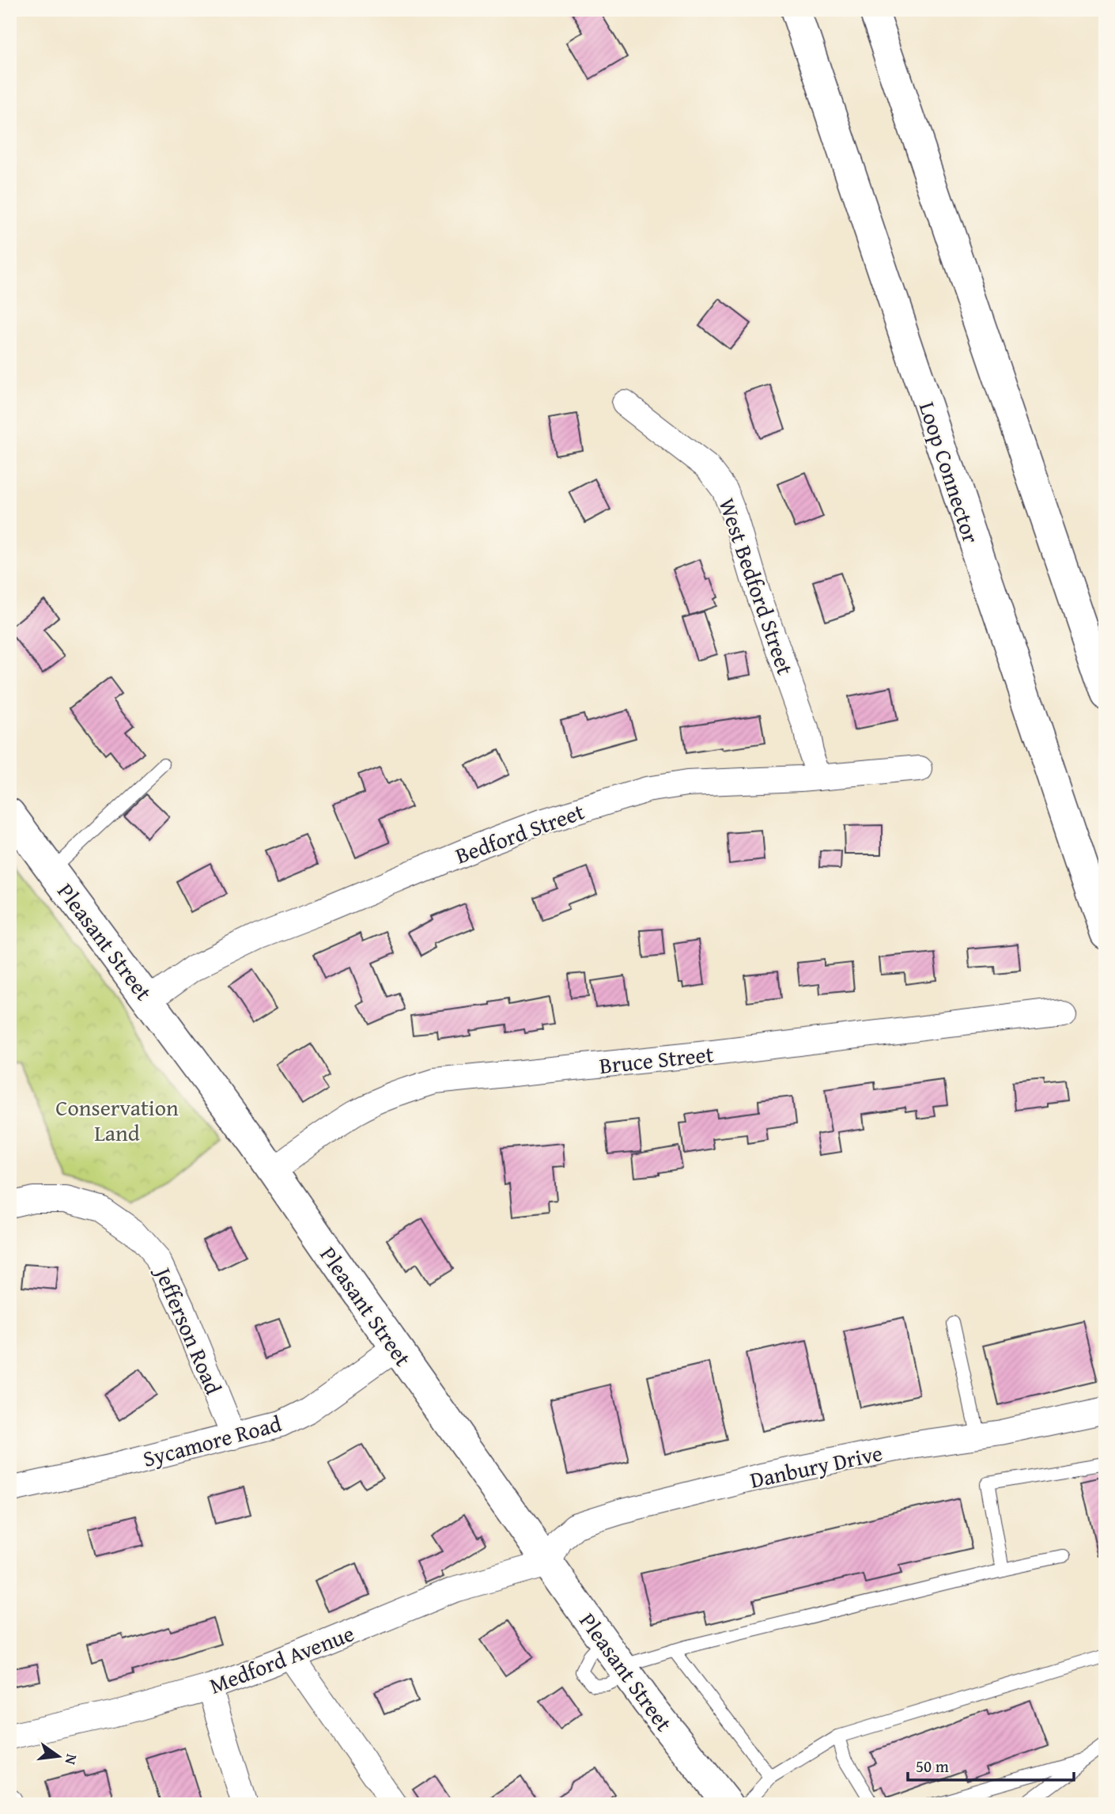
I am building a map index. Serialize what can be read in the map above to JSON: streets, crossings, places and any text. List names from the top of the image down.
{
  "streets": {
    "main road": ["Loop Connector", "Pleasant Street"],
    "street": [
      "West Bedford Street",
      "Bedford Street",
      "Bruce Street",
      "Jefferson Road",
      "Sycamore Road",
      "Danbury Drive",
      "Medford Avenue"
    ]
  },
  "crossings": [
    ["West Bedford Street", "Bedford Street"],
    ["Bedford Street", "Pleasant Street"],
    ["Pleasant Street", "Bruce Street"],
    ["Pleasant Street", "Sycamore Road"],
    ["Pleasant Street", "Danbury Drive"],
    ["Pleasant Street", "Medford Avenue"],
    ["Jefferson Road", "Sycamore Road"],
    ["Danbury Drive", "Medford Avenue"]
  ],
  "parks": ["Conservation Land"],
  "scale_bar": "50 m",
  "north": "right"
}
